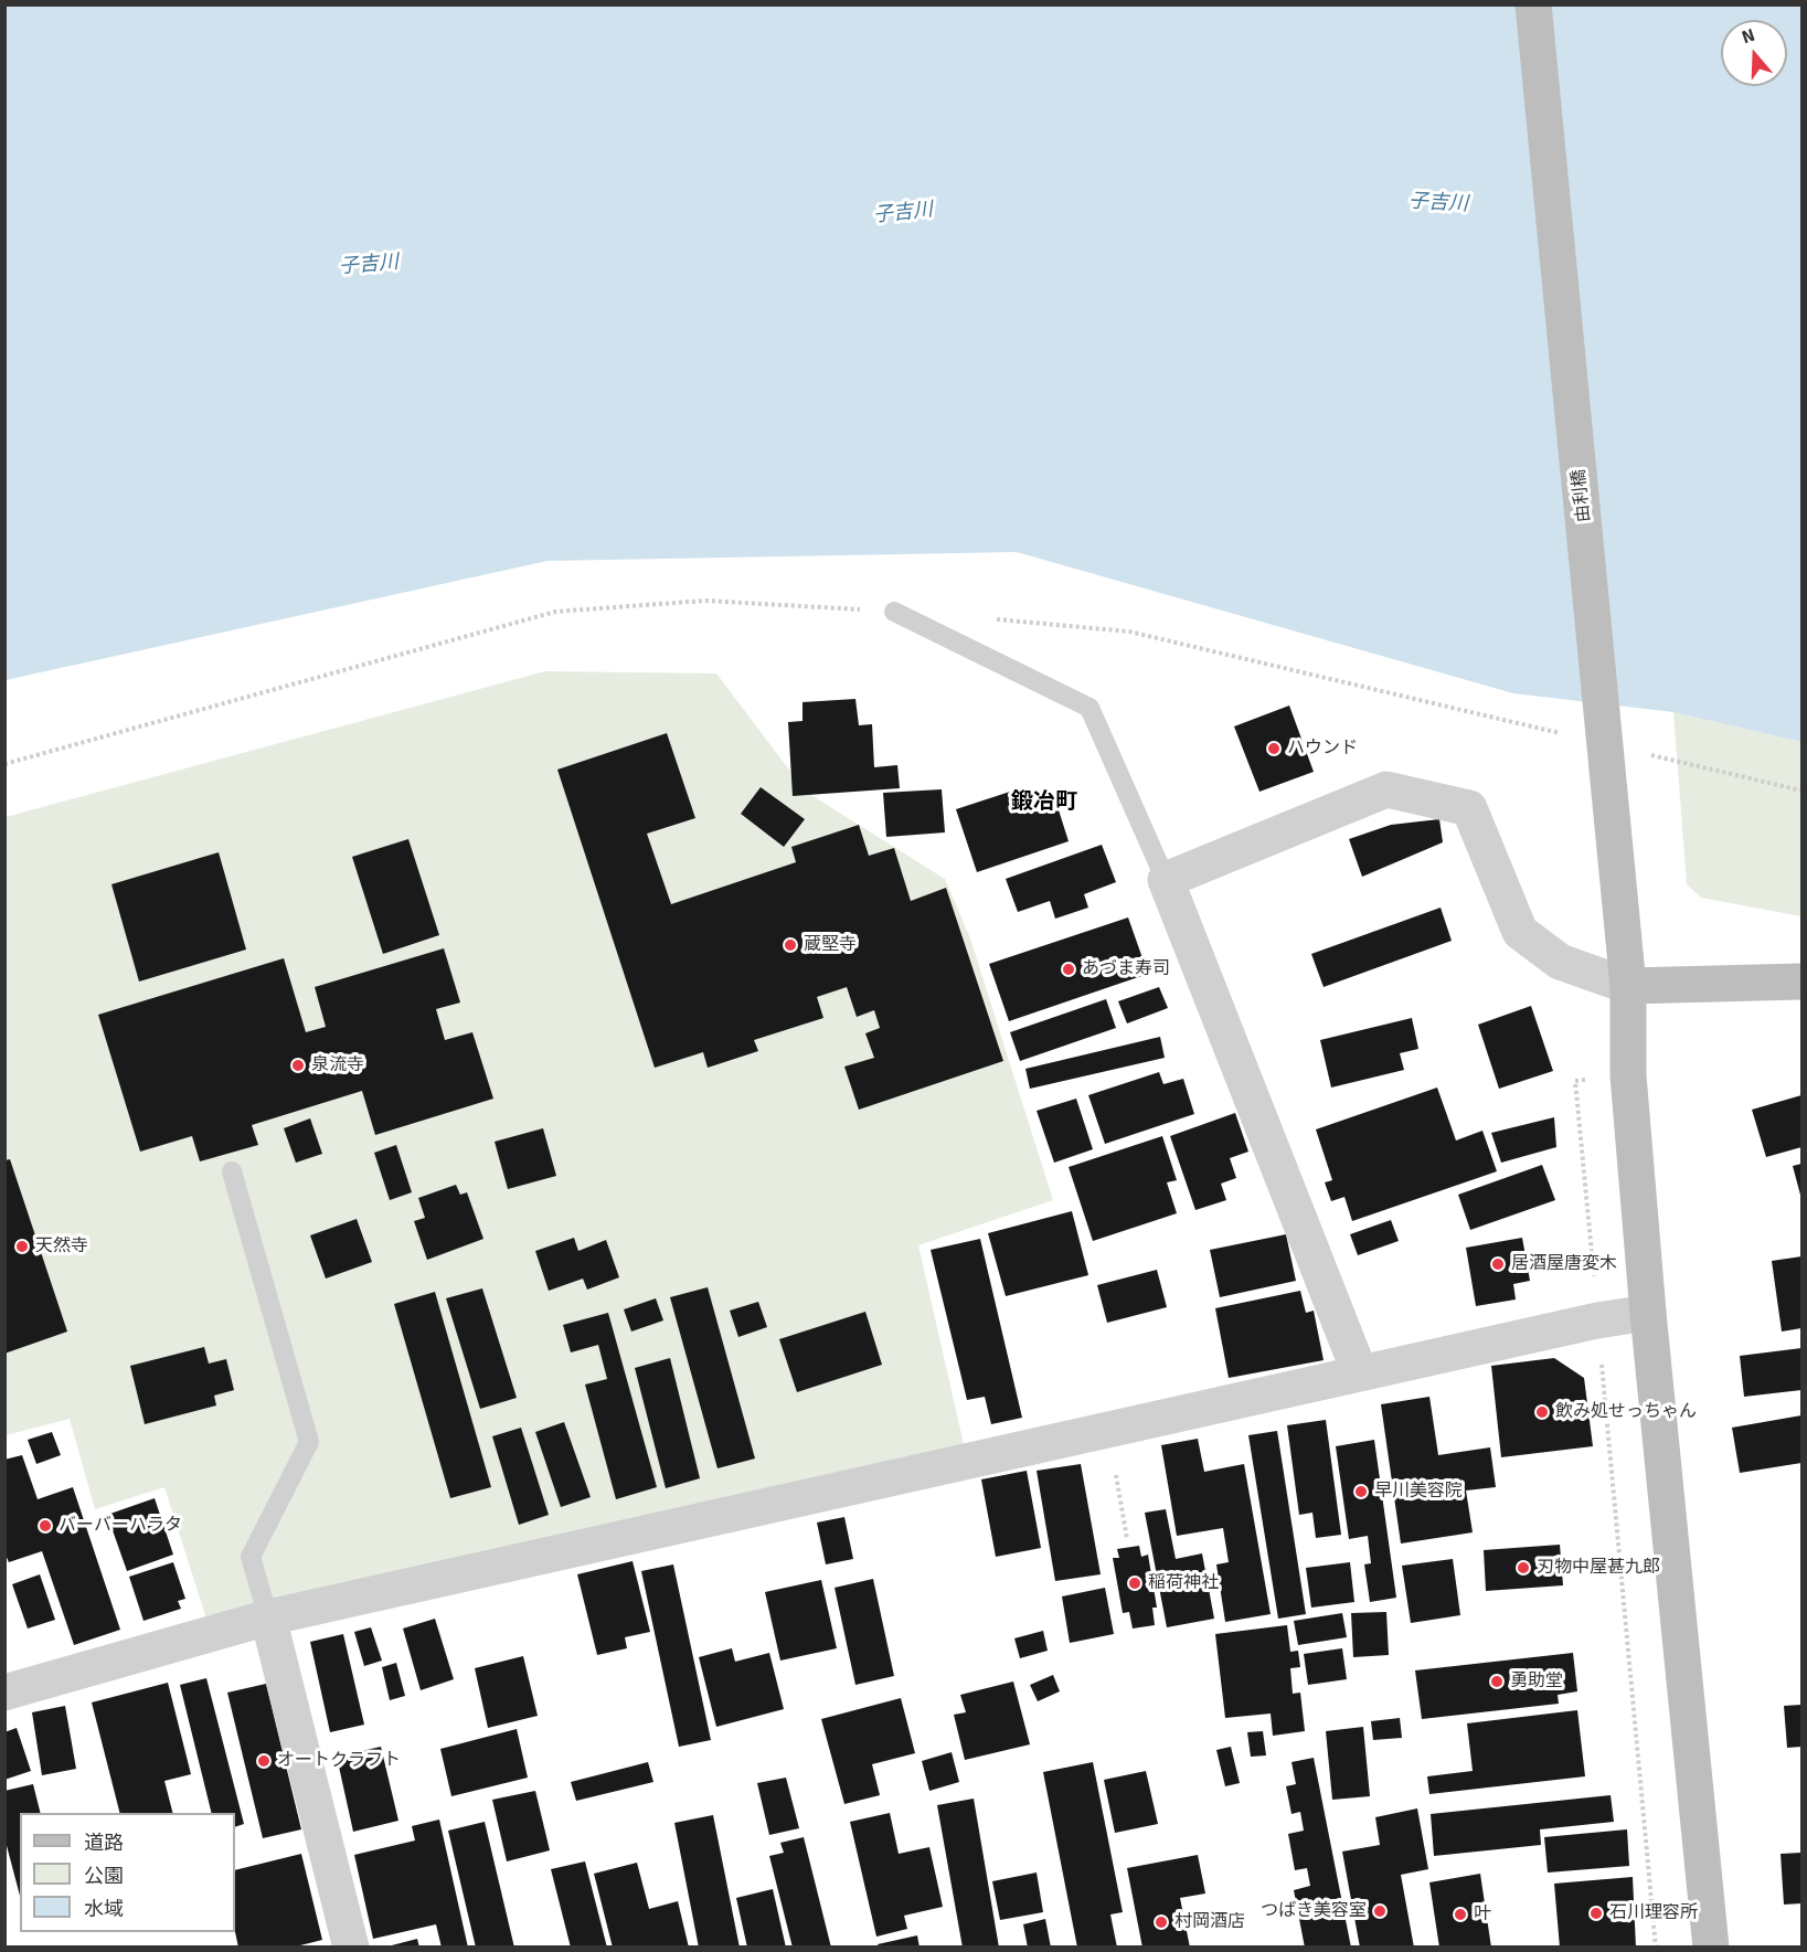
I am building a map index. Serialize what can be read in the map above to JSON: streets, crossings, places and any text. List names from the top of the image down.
{
  "streets": {
    "street": ["由利橋"]
  },
  "districts": ["鍛冶町"],
  "water": ["子吉川"],
  "places": [
    "ハウンド",
    "蔵堅寺",
    "あづま寿司",
    "泉流寺",
    "天然寺",
    "居酒屋唐変木",
    "飲み処せっちゃん",
    "早川美容院",
    "バーバーハラタ",
    "刃物中屋甚九郎",
    "稲荷神社",
    "勇助堂",
    "オートクラフト",
    "つばき美容室",
    "石川理容所",
    "叶",
    "村岡酒店"
  ],
  "legend": ["道路", "公園", "水域"],
  "north": "top"
}
